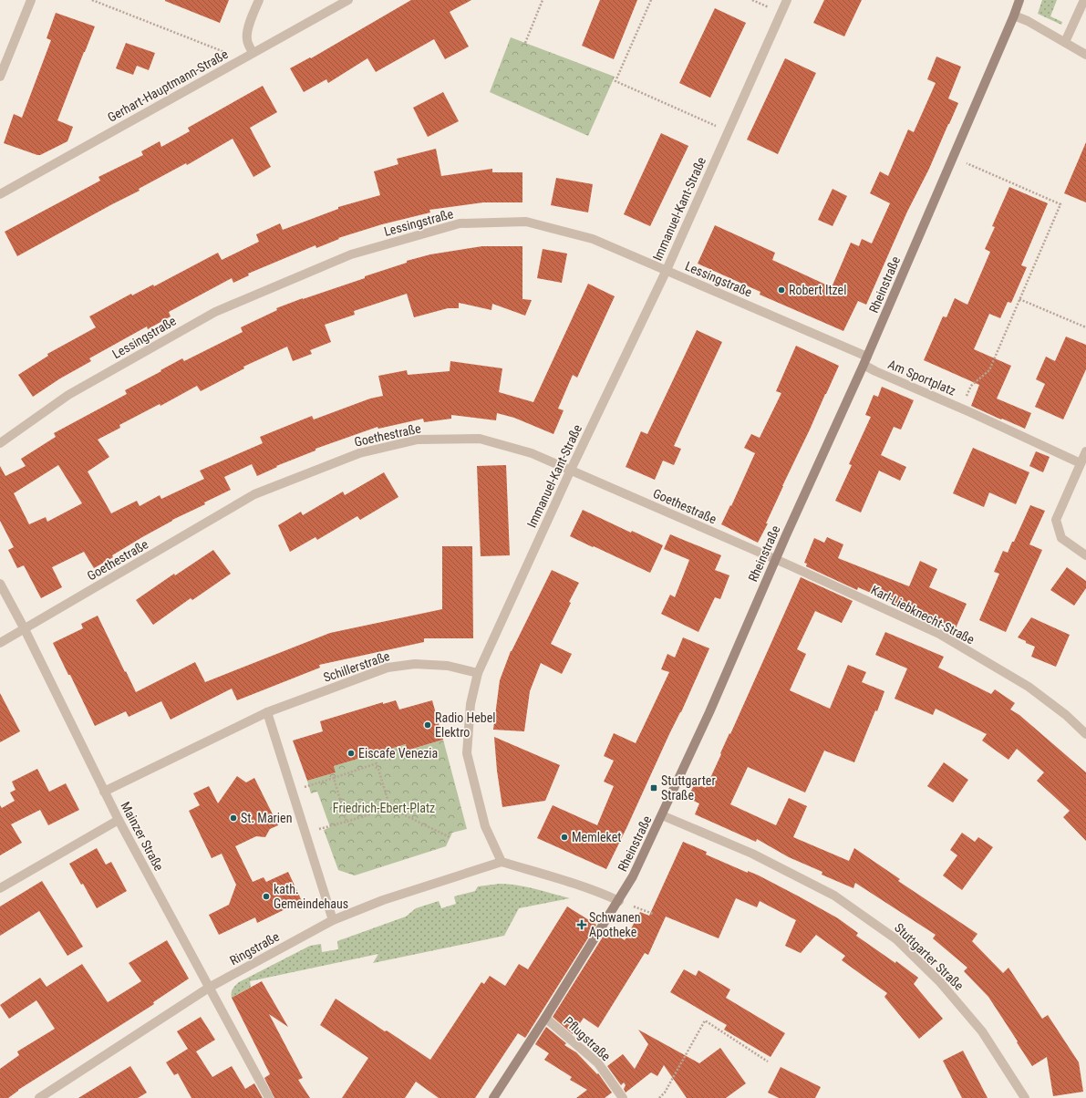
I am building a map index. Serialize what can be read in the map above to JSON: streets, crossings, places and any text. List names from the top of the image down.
{
  "streets": {
    "main road": ["Rheinstraße"],
    "street": [
      "Gerhart-Hauptmann-Straße",
      "Immanuel-Kant-Straße",
      "Lessingstraße",
      "Am Sportplatz",
      "Goethestraße",
      "Karl-Liebknecht-Straße",
      "Schillerstraße",
      "Mainzer Straße",
      "Ringstraße",
      "Stuttgarter Straße",
      "Pflugstraße"
    ]
  },
  "crossings": [
    ["Immanuel-Kant-Straße", "Lessingstraße"],
    ["Immanuel-Kant-Straße", "Goethestraße"],
    ["Immanuel-Kant-Straße", "Schillerstraße"],
    ["Immanuel-Kant-Straße", "Ringstraße"],
    ["Lessingstraße", "Rheinstraße"],
    ["Lessingstraße", "Am Sportplatz"],
    ["Rheinstraße", "Am Sportplatz"],
    ["Rheinstraße", "Goethestraße"],
    ["Rheinstraße", "Karl-Liebknecht-Straße"],
    ["Rheinstraße", "Stuttgarter Straße"],
    ["Rheinstraße", "Pflugstraße"],
    ["Goethestraße", "Karl-Liebknecht-Straße"],
    ["Goethestraße", "Mainzer Straße"],
    ["Schillerstraße", "Mainzer Straße"],
    ["Mainzer Straße", "Ringstraße"]
  ],
  "parks": ["Friedrich-Ebert-Platz"],
  "places": {
    "other": [
      "Robert Itzel",
      "Radio Hebel Elektro",
      "Eiscafe Venezia",
      "St. Marien",
      "Memleket",
      "kath. Gemeindehaus"
    ],
    "transit": ["Stuttgarter Straße"],
    "health": ["Schwanen Apotheke"]
  }
}
